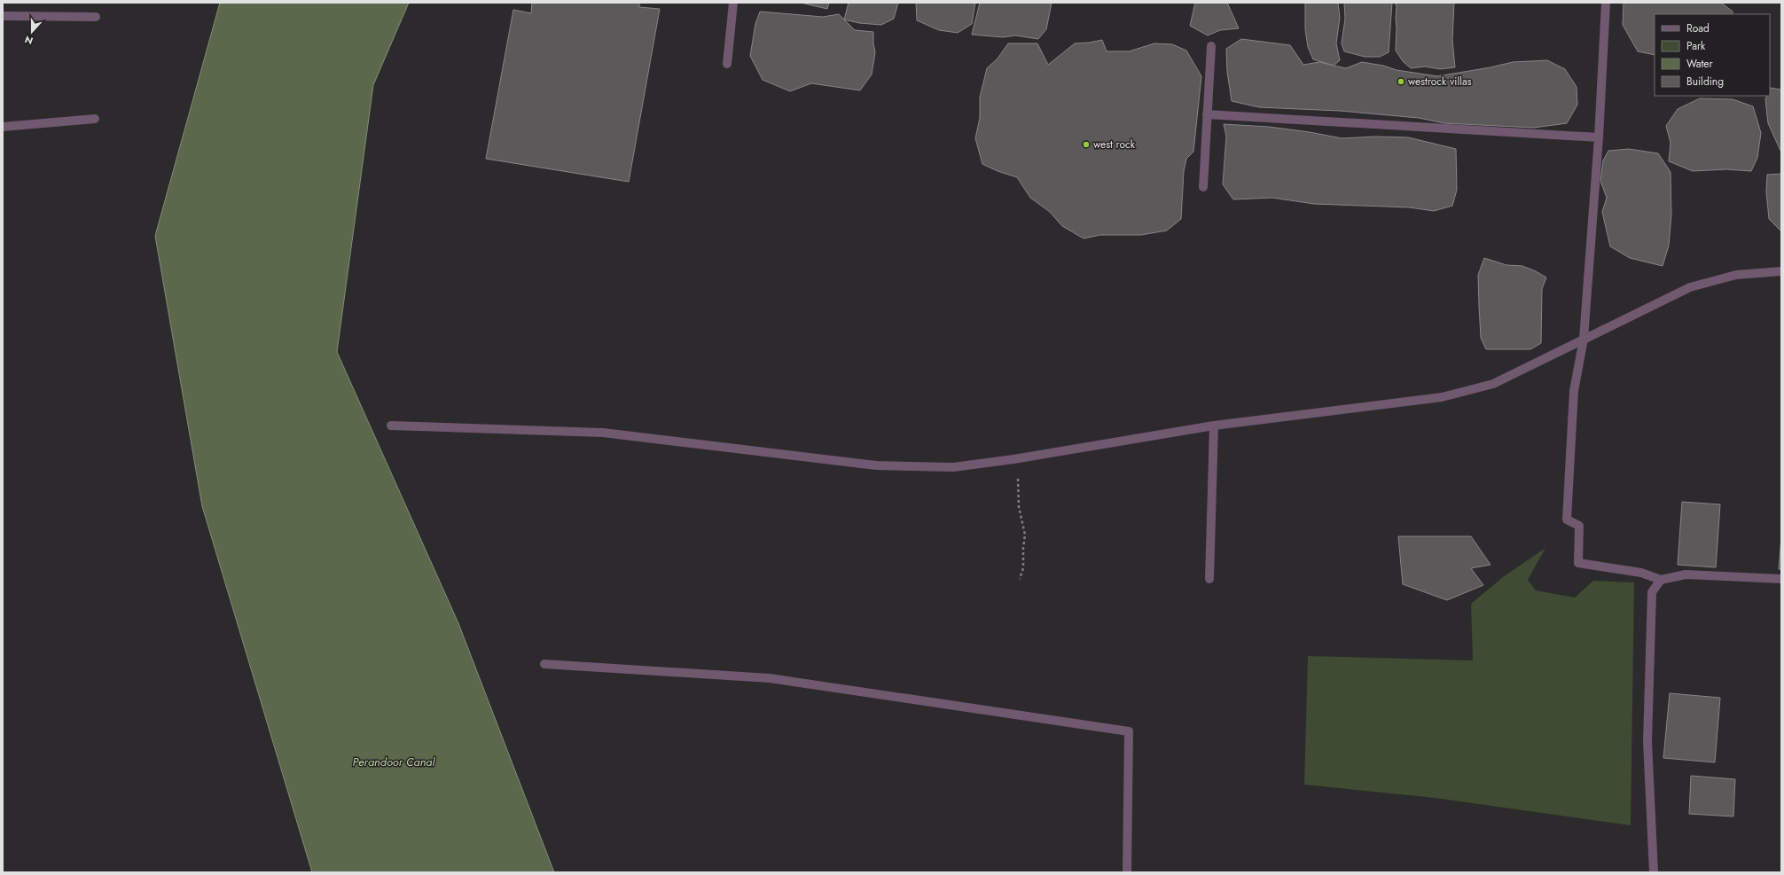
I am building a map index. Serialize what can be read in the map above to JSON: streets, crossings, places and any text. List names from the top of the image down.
{
  "water": ["Perandoor Canal"],
  "places": ["westrock villas", "west rock"],
  "legend": [
    "Road",
    "Park",
    "Water",
    "Building"
  ],
  "north": "bottom"
}
